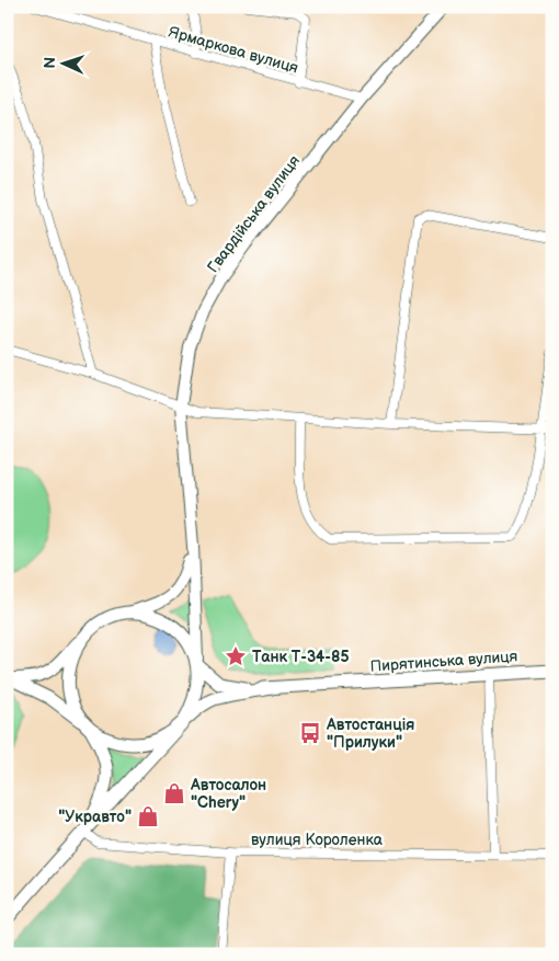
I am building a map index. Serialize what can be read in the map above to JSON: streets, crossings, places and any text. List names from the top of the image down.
{
  "streets": {
    "main road": ["Гвардійська вулиця", "Пирятинська вулиця"],
    "street": ["Ярмаркова вулиця", "вулиця Короленка"]
  },
  "crossings": [
    ["Ярмаркова вулиця", "Гвардійська вулиця"]
  ],
  "places": {
    "place": ["Танк Т-34-85"],
    "bus stop": ["Автостанція \"Прилуки\""],
    "shop": ["Автосалон \"Chery\"", "\"Укравто\""]
  },
  "north": "left"
}
